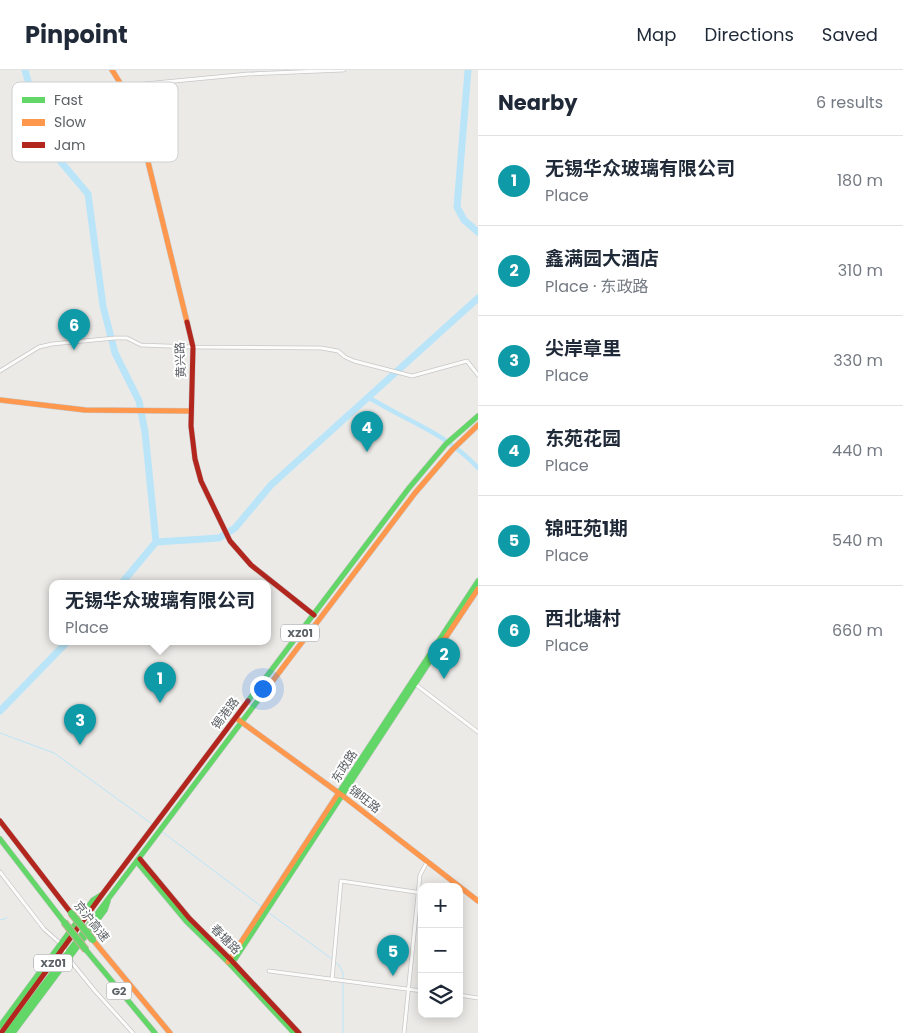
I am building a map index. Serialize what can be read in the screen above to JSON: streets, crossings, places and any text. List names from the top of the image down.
{
  "streets": {
    "main road": [
      "黄兴路",
      "XZ01",
      "锡港路",
      "东政路",
      "锦旺路",
      "京沪高速",
      "春塘路",
      "G2"
    ]
  },
  "crossings": [
    ["黄兴路", "锡港路"],
    ["锡港路", "锦旺路"],
    ["锡港路", "春塘路"],
    ["东政路", "锦旺路"],
    ["东政路", "春塘路"]
  ],
  "legend": ["Fast", "Slow", "Jam"],
  "page": {
    "header": "Pinpoint",
    "nav": ["Map", "Directions", "Saved"],
    "heading": ["Nearby", "6 results"],
    "list": [
      {
        "mark": "1",
        "name": "无锡华众玻璃有限公司",
        "note": "Place",
        "value": "180 m"
      },
      {
        "mark": "2",
        "name": "鑫满园大酒店",
        "note": "Place · 东政路",
        "value": "310 m"
      },
      {
        "mark": "3",
        "name": "尖岸章里",
        "note": "Place",
        "value": "330 m"
      },
      {
        "mark": "4",
        "name": "东苑花园",
        "note": "Place",
        "value": "440 m"
      },
      {
        "mark": "5",
        "name": "锦旺苑1期",
        "note": "Place",
        "value": "540 m"
      },
      {
        "mark": "6",
        "name": "西北塘村",
        "note": "Place",
        "value": "660 m"
      }
    ],
    "pins": [
      "6",
      "4",
      "2",
      "1",
      "3",
      "5"
    ],
    "popup": ["无锡华众玻璃有限公司", "Place"],
    "map_buttons": ["+", "−"]
  }
}
